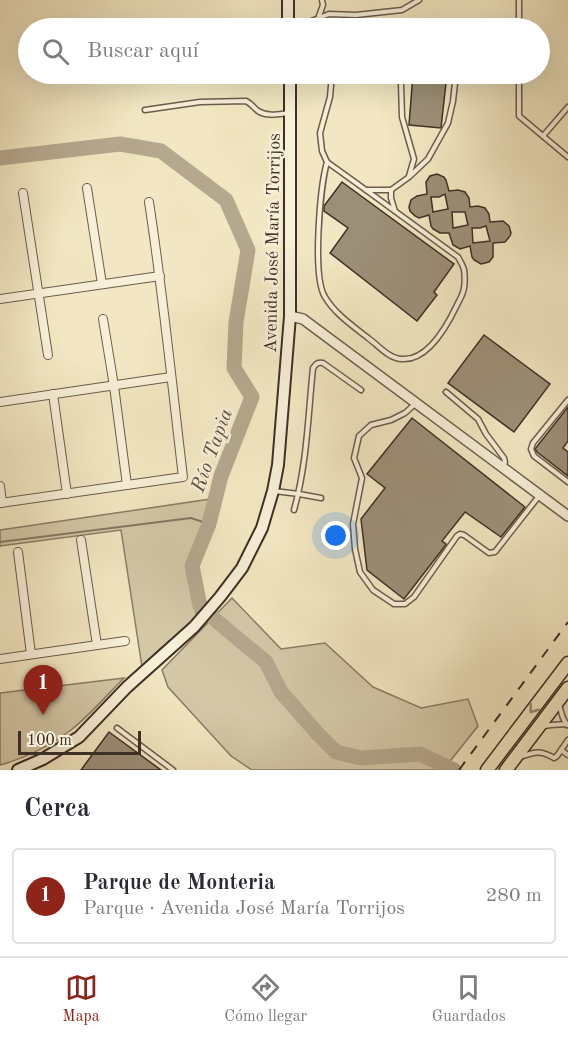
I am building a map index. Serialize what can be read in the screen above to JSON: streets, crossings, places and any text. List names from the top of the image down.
{
  "streets": {
    "main road": ["Avenida José María Torrijos"]
  },
  "water": ["Río Tapia"],
  "scale_bar": "100 m",
  "page": {
    "search": "Buscar aquí",
    "pins": "1",
    "scale": "100 m",
    "heading": "Cerca",
    "list": [
      {
        "mark": "1",
        "name": "Parque de Monteria",
        "note": "Parque · Avenida José María Torrijos",
        "value": "280 m"
      }
    ],
    "nav": ["Mapa", "Cómo llegar", "Guardados"]
  }
}
